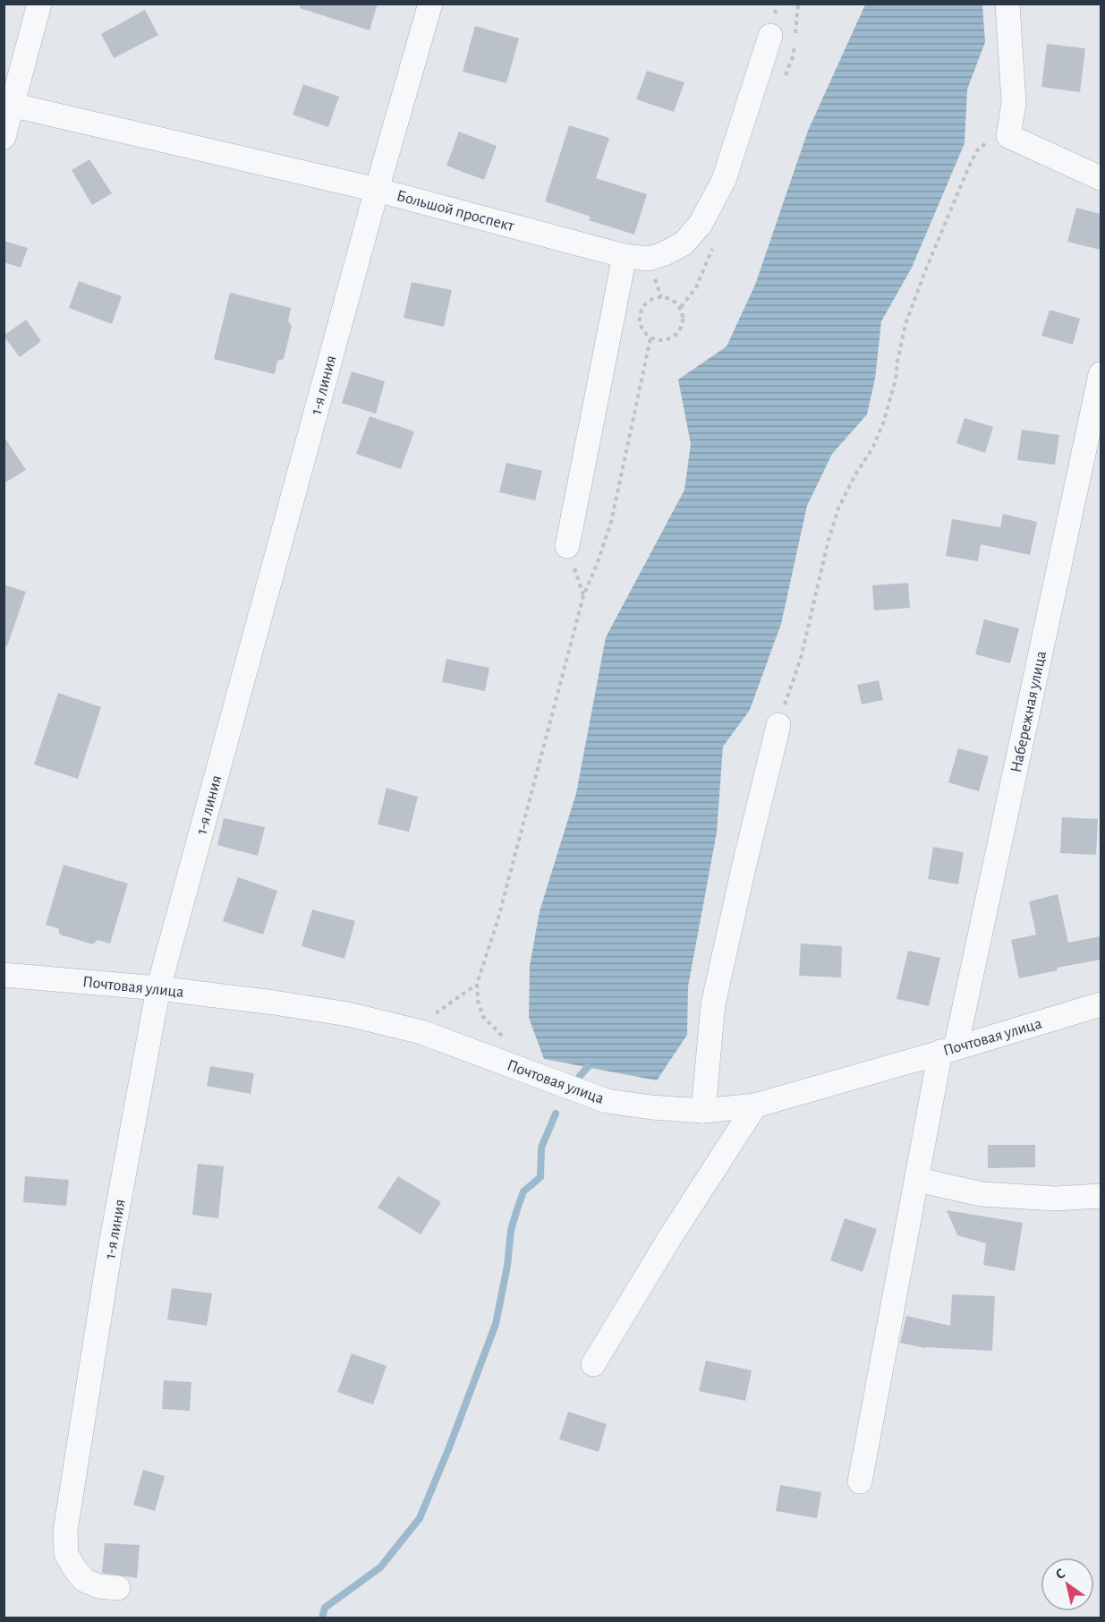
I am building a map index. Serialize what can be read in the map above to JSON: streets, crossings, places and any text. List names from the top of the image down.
{
  "streets": {
    "street": [
      "Большой проспект",
      "1-я линия",
      "Набережная улица",
      "Почтовая улица"
    ]
  },
  "crossings": [
    ["Большой проспект", "1-я линия"],
    ["1-я линия", "Почтовая улица"],
    ["Набережная улица", "Почтовая улица"]
  ],
  "north": "top left"
}
